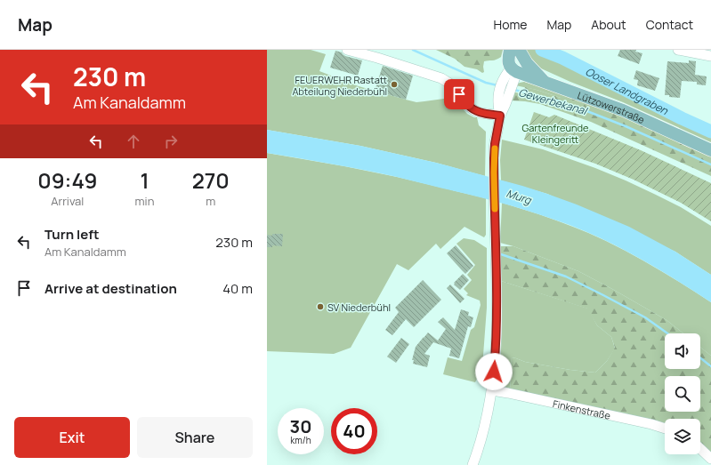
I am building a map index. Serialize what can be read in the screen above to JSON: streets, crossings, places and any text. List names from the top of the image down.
{
  "streets": {
    "main road": ["Lützowerstraße"],
    "street": ["Finkenstraße"]
  },
  "water": ["Ooser Landgraben", "Gewerbekanal", "Murg"],
  "parks": ["Gartenfreunde Kleingeritt"],
  "places": ["FEUERWEHR Rastatt Abteilung Niederbühl", "SV Niederbühl"],
  "page": {
    "header": "Map",
    "nav": [
      "Home",
      "Map",
      "About",
      "Contact"
    ],
    "turn": ["230 m", "Am Kanaldamm"],
    "eta": [
      "09:49",
      "Arrival",
      "1",
      "min",
      "270",
      "m"
    ],
    "list": [
      {
        "name": "Turn left",
        "note": "Am Kanaldamm",
        "value": "230 m"
      },
      {
        "name": "Arrive at destination",
        "value": "40 m"
      }
    ],
    "speed": "30 km/h",
    "limit": "40",
    "buttons": ["Exit", "Share"]
  }
}
